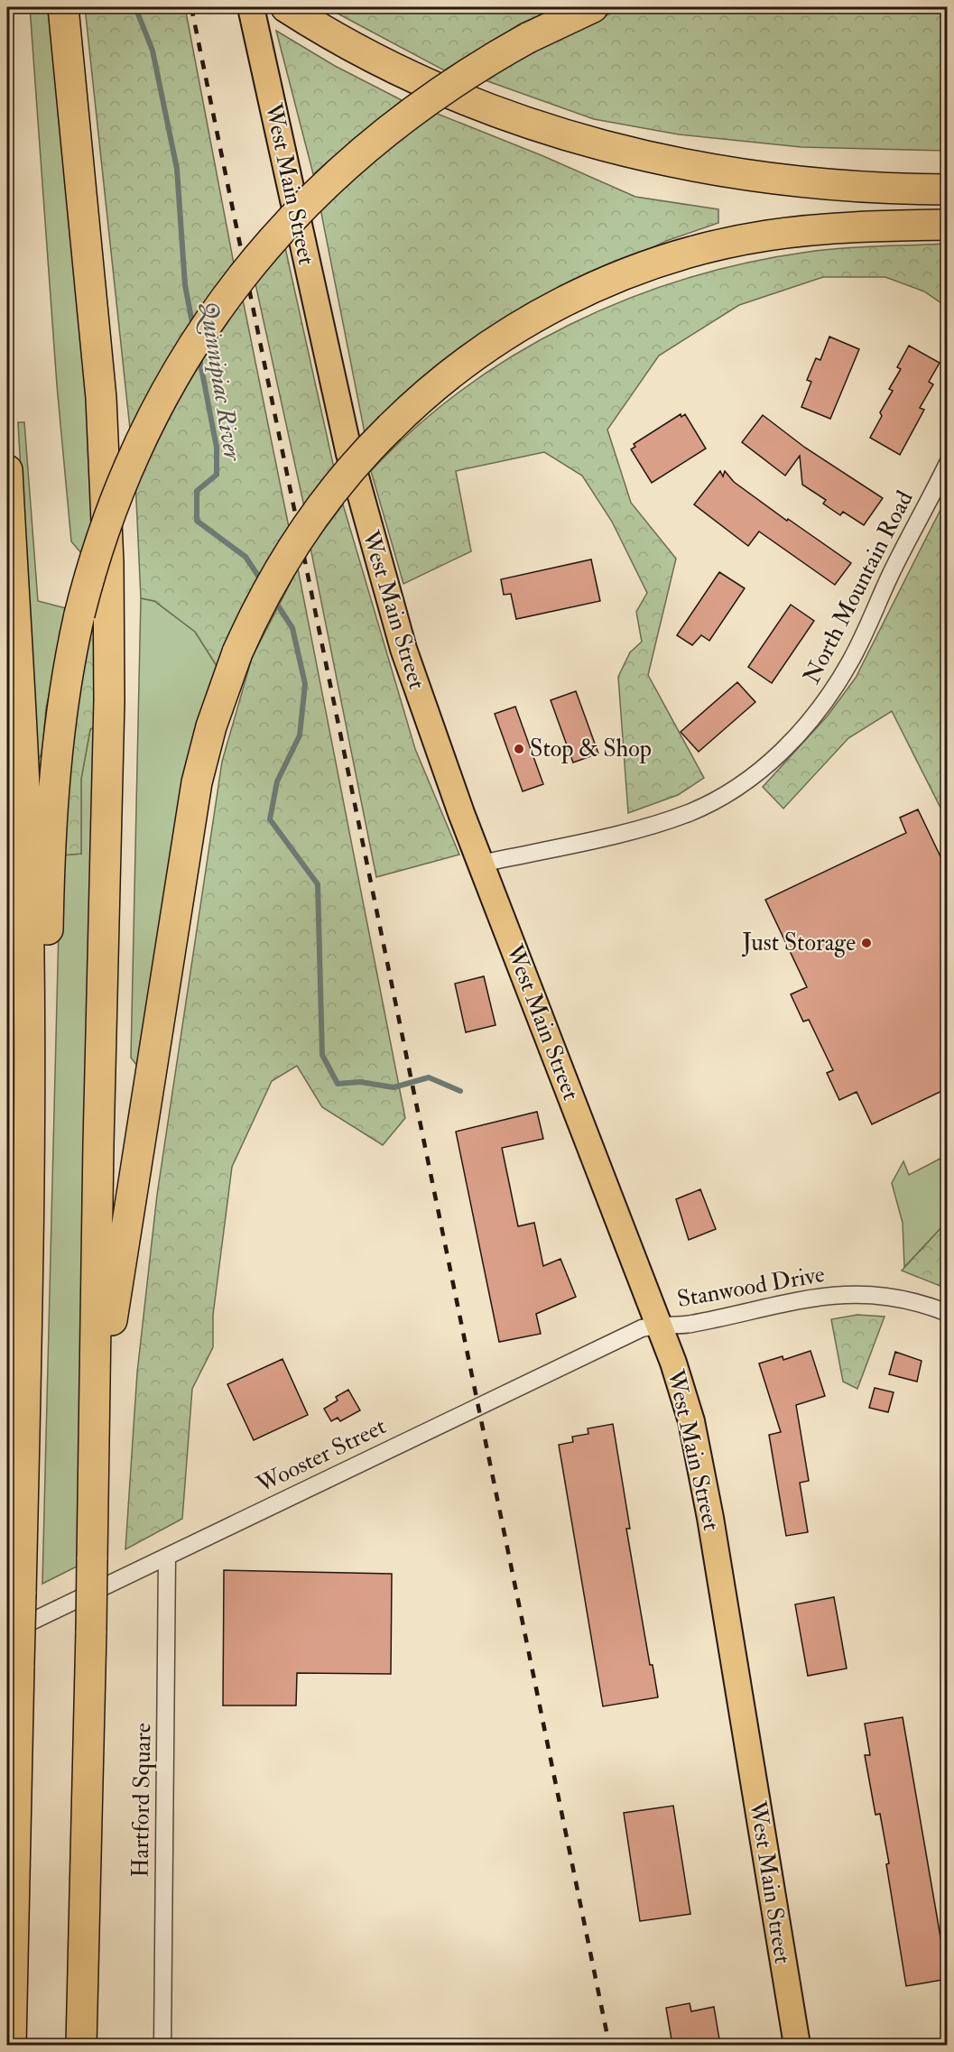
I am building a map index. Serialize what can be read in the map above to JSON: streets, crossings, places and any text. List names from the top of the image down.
{
  "streets": {
    "main road": ["West Main Street"],
    "street": [
      "North Mountain Road",
      "Stanwood Drive",
      "Wooster Street",
      "Hartford Square"
    ]
  },
  "crossings": [
    ["West Main Street", "North Mountain Road"],
    ["West Main Street", "Stanwood Drive"],
    ["West Main Street", "Wooster Street"],
    ["Stanwood Drive", "Wooster Street"],
    ["Wooster Street", "Hartford Square"]
  ],
  "water": ["Quinnipiac River"],
  "places": ["Stop & Shop", "Just Storage"]
}
